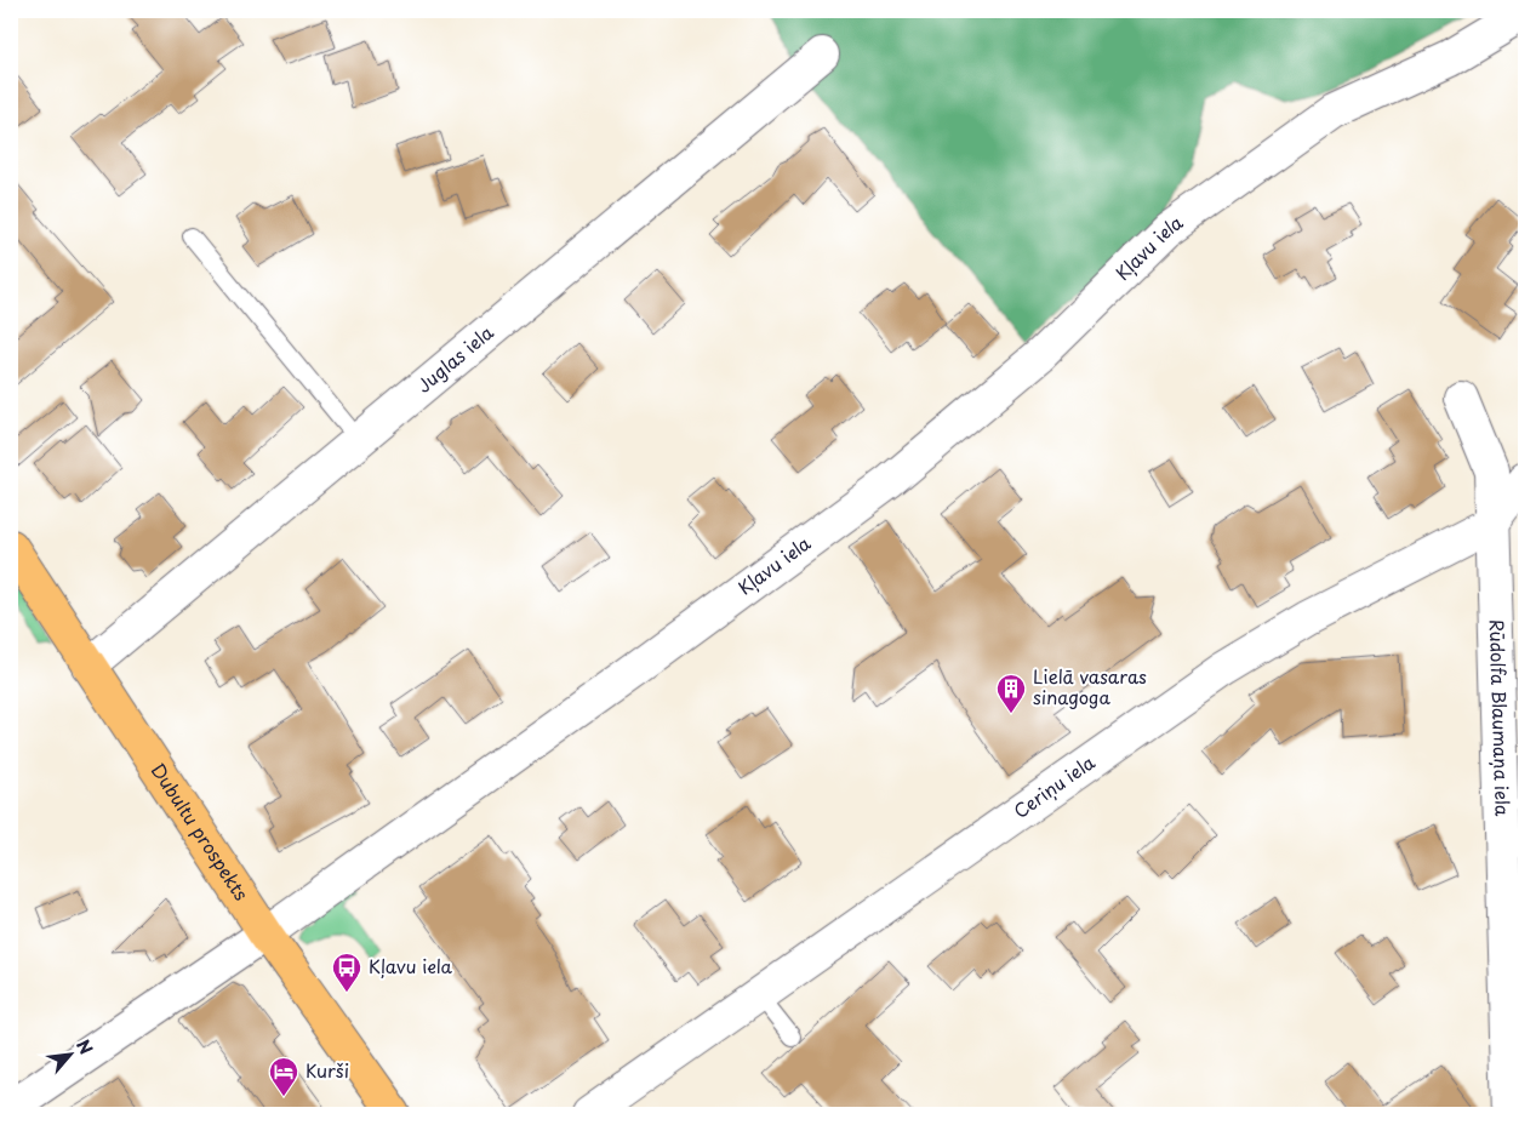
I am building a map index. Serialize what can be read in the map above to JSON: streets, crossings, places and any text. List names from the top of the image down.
{
  "streets": {
    "main road": ["Dubultu prospekts"],
    "street": [
      "Kļavu iela",
      "Juglas iela",
      "Rūdolfa Blaumaņa iela",
      "Ceriņu iela"
    ]
  },
  "crossings": [
    ["Kļavu iela", "Dubultu prospekts"],
    ["Juglas iela", "Dubultu prospekts"],
    ["Rūdolfa Blaumaņa iela", "Ceriņu iela"]
  ],
  "places": {
    "building": ["Lielā vasaras sinagoga"],
    "bus stop": ["Kļavu iela"],
    "hotel": ["Kurši"]
  },
  "north": "top right"
}
